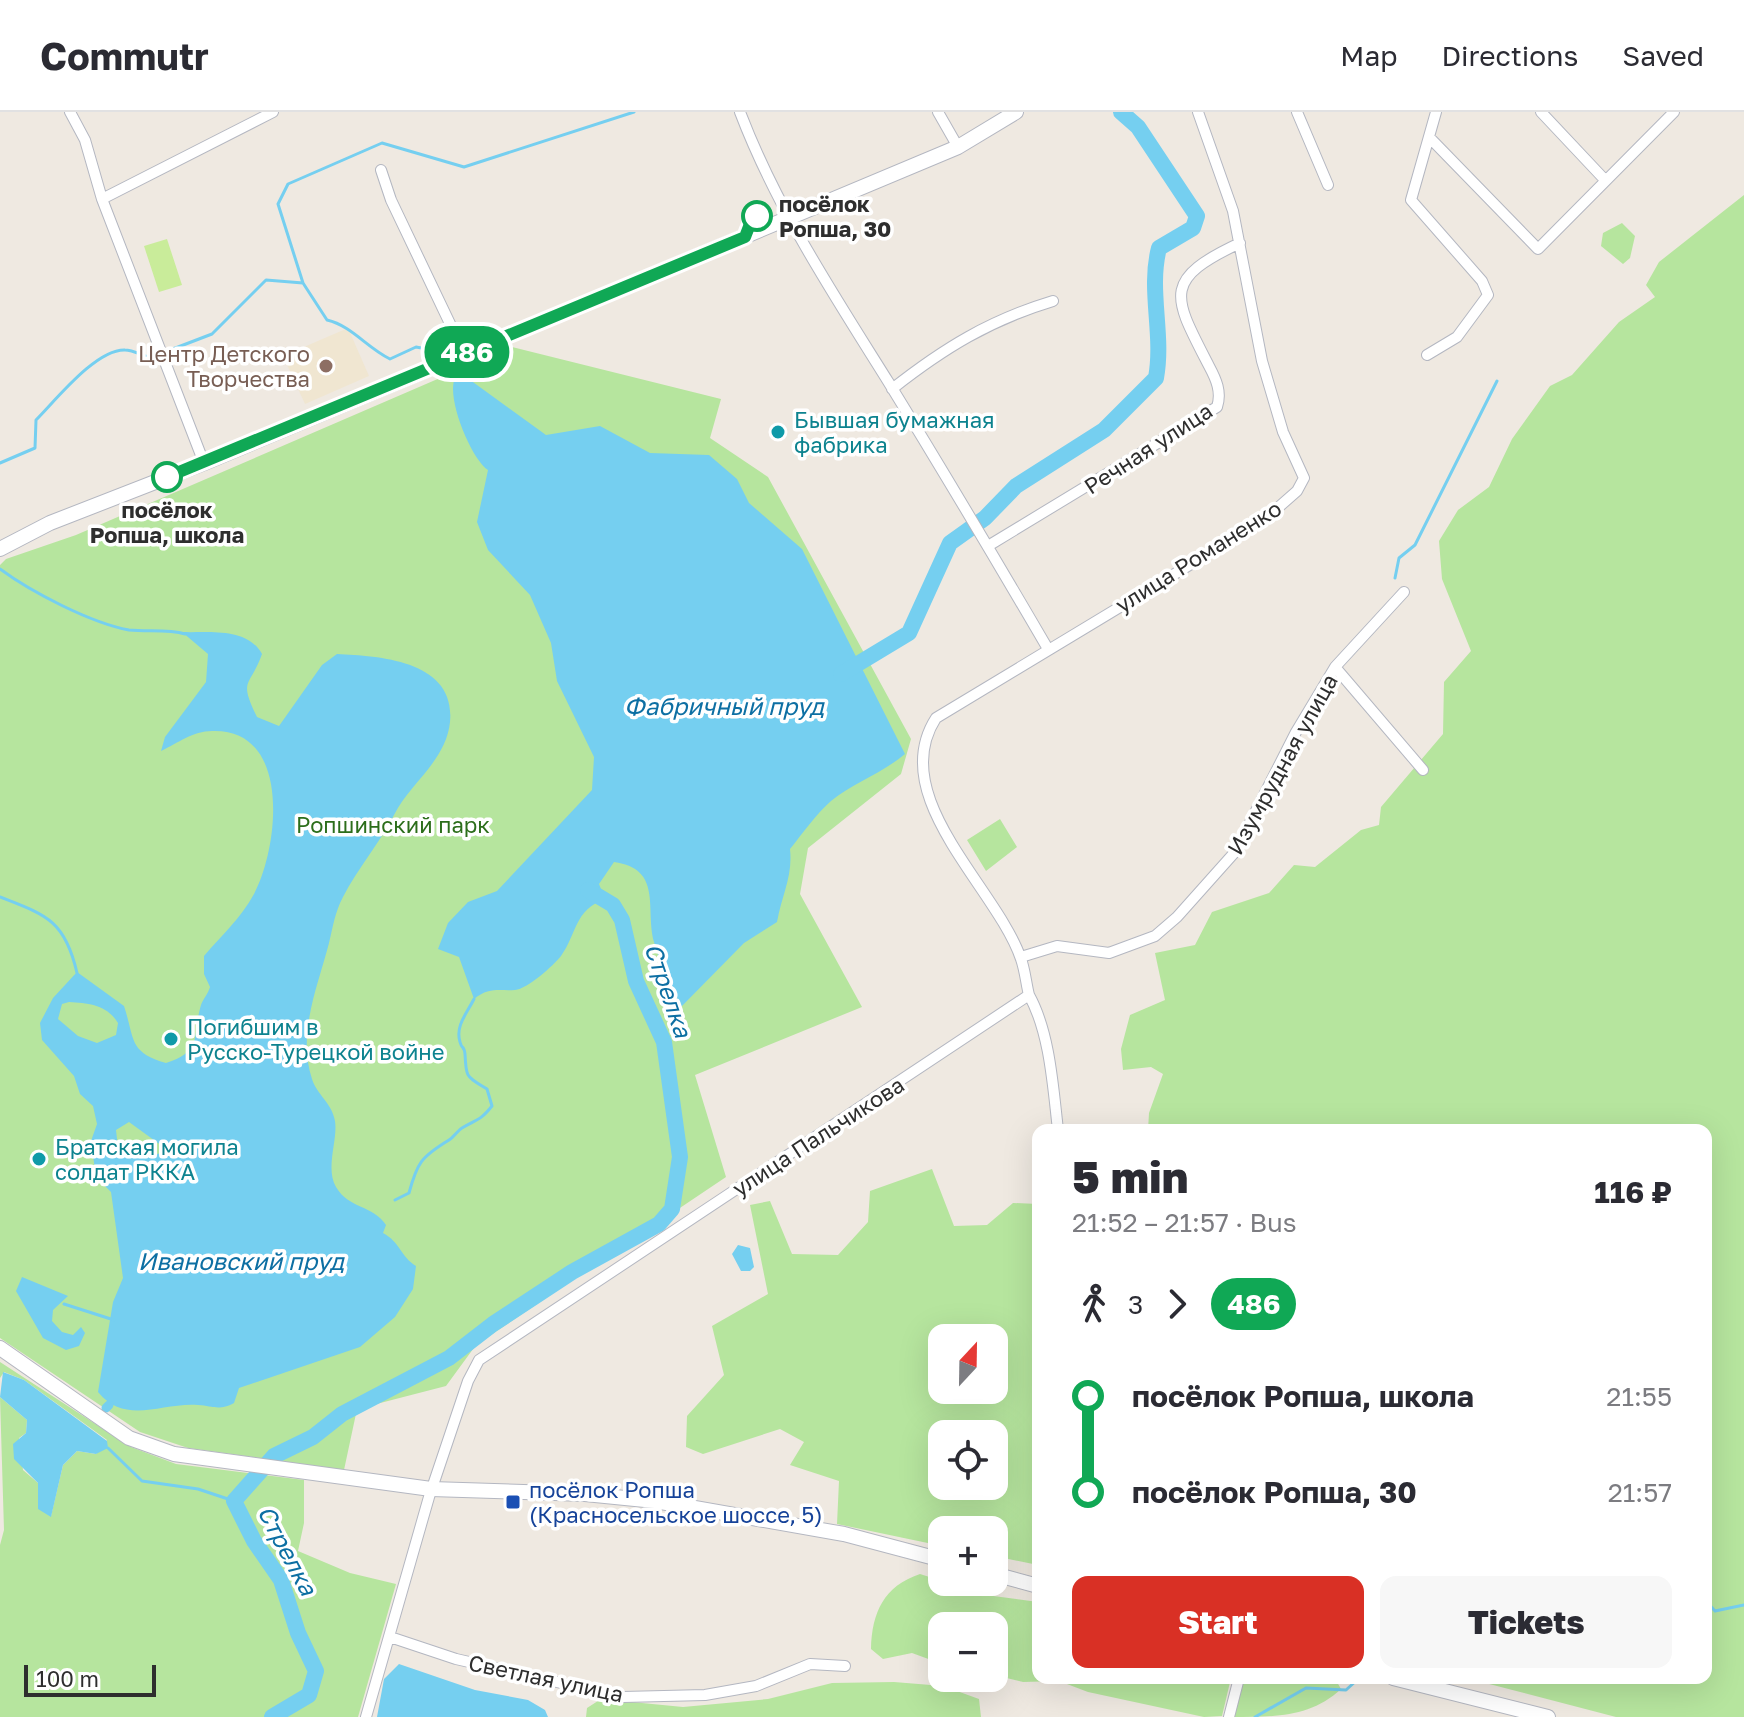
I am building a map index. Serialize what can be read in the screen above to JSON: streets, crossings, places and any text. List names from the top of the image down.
{
  "streets": {
    "street": [
      "Речная улица",
      "улица Романенко",
      "Изумрудная улица",
      "улица Пальчикова",
      "Светлая улица"
    ]
  },
  "crossings": [
    ["Речная улица", "улица Романенко"],
    ["улица Романенко", "Изумрудная улица"],
    ["улица Пальчикова", "Светлая улица"]
  ],
  "water": ["Фабричный пруд", "Стрелка", "Ивановский пруд"],
  "parks": ["Ропшинский парк"],
  "places": {
    "other": [
      "посёлок Ропша, 30",
      "Центр Детского Творчества",
      "Бывшая бумажная фабрика",
      "посёлок Ропша, школа",
      "Погибшим в Русско-Турецкой войне",
      "Братская могила солдат РККА"
    ],
    "transit": ["посёлок Ропша (Красносельское шоссе, 5)"]
  },
  "lines": ["bus line 486"],
  "scale_bar": "100 m",
  "north": "top",
  "page": {
    "header": "Commutr",
    "nav": ["Map", "Directions", "Saved"],
    "on_map": "486",
    "heading": ["5 min", "21:52 – 21:57 · Bus", "116 ₽"],
    "legs": ["3", "486"],
    "map_buttons": ["+", "−"],
    "list": [
      {
        "name": "посёлок Ропша, школа",
        "value": "21:55"
      },
      {
        "name": "посёлок Ропша, 30",
        "value": "21:57"
      }
    ],
    "buttons": ["Start", "Tickets"],
    "scale": "100 m"
  }
}
